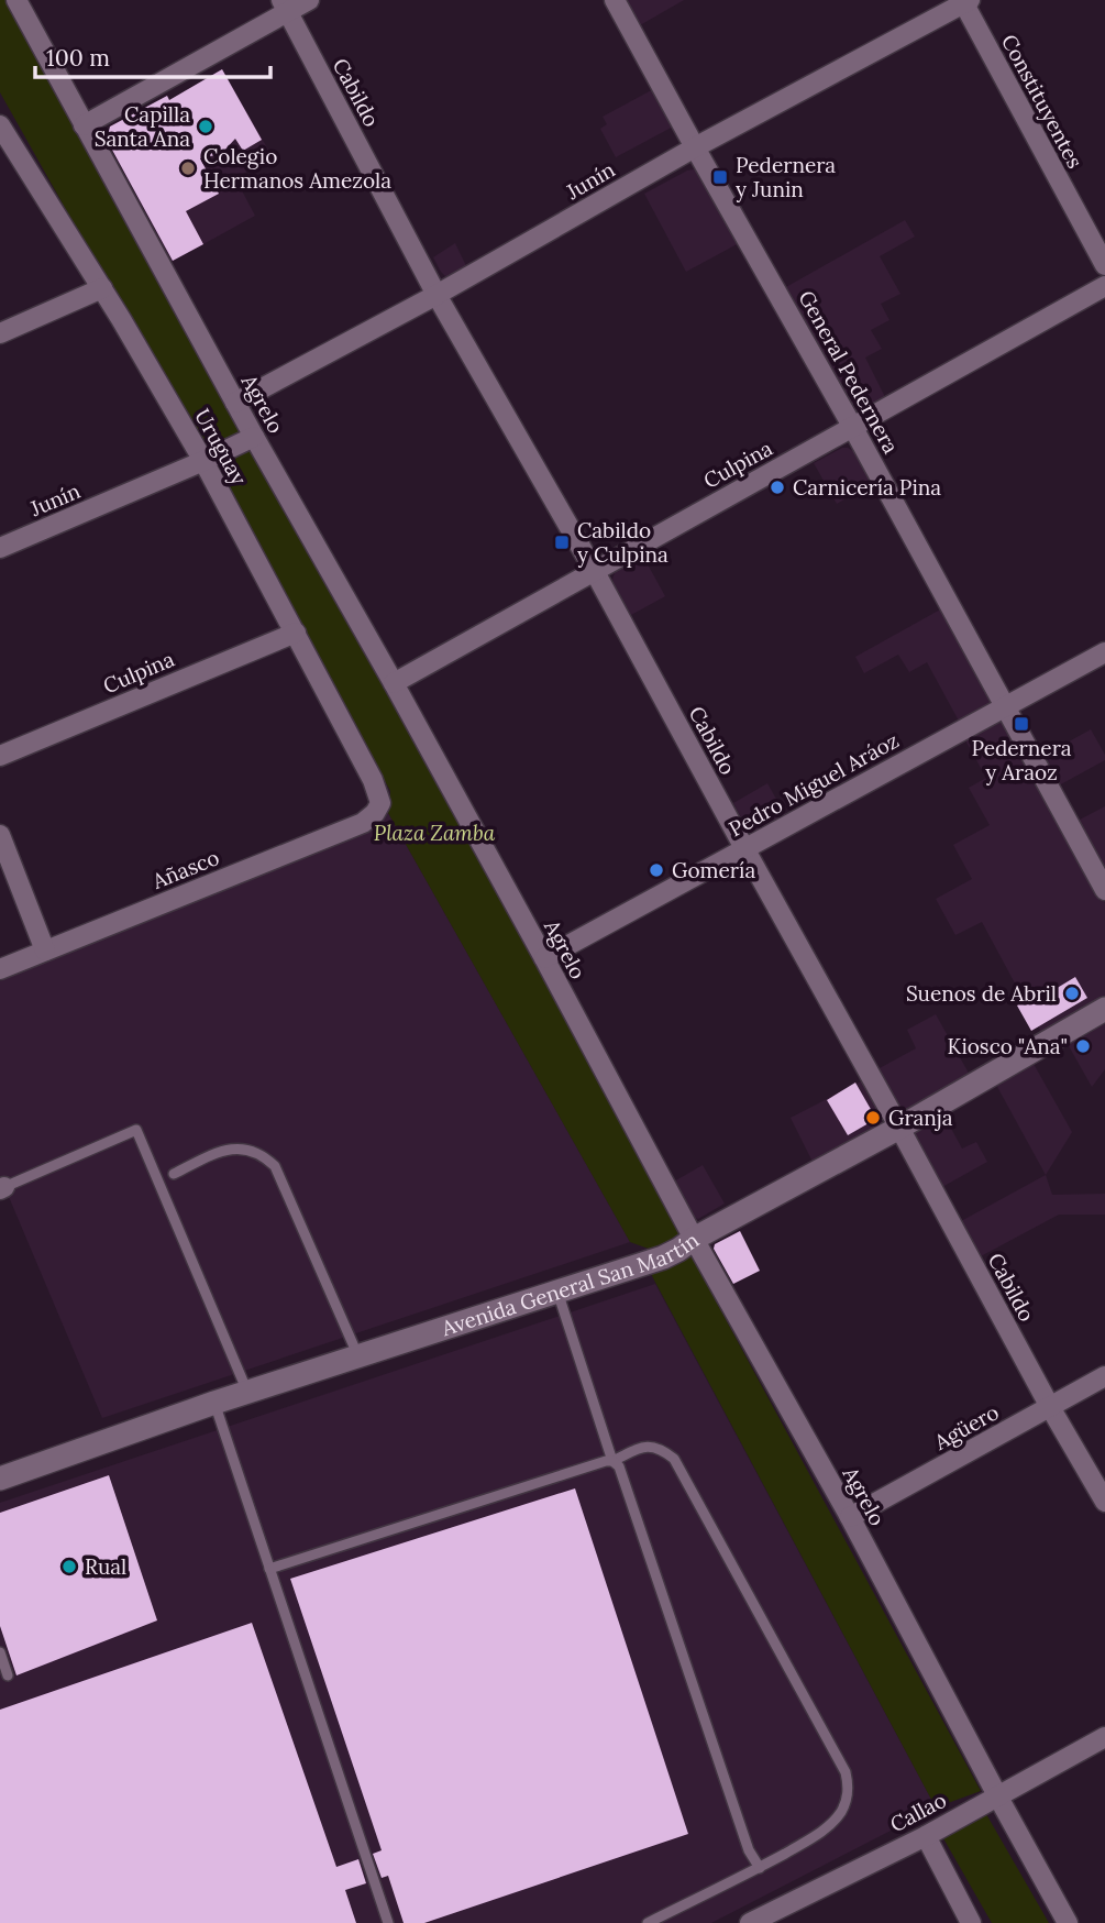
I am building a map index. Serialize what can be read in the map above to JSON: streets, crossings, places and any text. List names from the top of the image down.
{
  "streets": {
    "street": [
      "Cabildo",
      "Constituyentes",
      "Junín",
      "General Pedernera",
      "Agrelo",
      "Uruguay",
      "Culpina",
      "Pedro Miguel Aráoz",
      "Añasco",
      "Avenida General San Martín",
      "Agüero",
      "Callao"
    ]
  },
  "crossings": [
    ["Cabildo", "Junín"],
    ["Cabildo", "Culpina"],
    ["Cabildo", "Pedro Miguel Aráoz"],
    ["Cabildo", "Avenida General San Martín"],
    ["Cabildo", "Agüero"],
    ["Constituyentes", "Junín"],
    ["Junín", "General Pedernera"],
    ["Junín", "Agrelo"],
    ["Junín", "Uruguay"],
    ["General Pedernera", "Culpina"],
    ["General Pedernera", "Pedro Miguel Aráoz"],
    ["Agrelo", "Culpina"],
    ["Agrelo", "Pedro Miguel Aráoz"],
    ["Agrelo", "Avenida General San Martín"],
    ["Agrelo", "Agüero"],
    ["Agrelo", "Callao"],
    ["Uruguay", "Culpina"],
    ["Uruguay", "Añasco"]
  ],
  "parks": ["Plaza Zamba"],
  "places": {
    "other": [
      "Capilla Santa Ana",
      "Colegio Hermanos Amezola",
      "Carnicería Pina",
      "Gomería",
      "Suenos de Abril",
      "Kiosco \"Ana\"",
      "Granja",
      "Rual"
    ],
    "transit": ["Pedernera y Junin", "Cabildo y Culpina", "Pedernera y Araoz"]
  },
  "scale_bar": "100 m"
}
